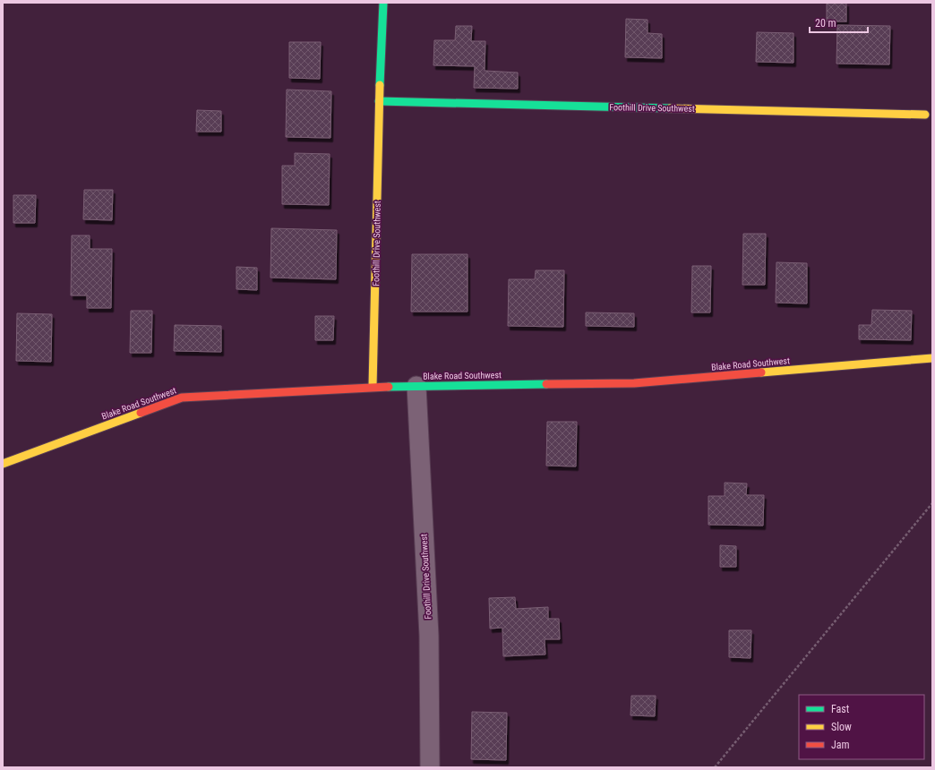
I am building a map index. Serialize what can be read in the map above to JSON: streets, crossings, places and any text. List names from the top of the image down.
{
  "streets": {
    "street": ["Foothill Drive Southwest", "Blake Road Southwest"]
  },
  "crossings": [
    ["Foothill Drive Southwest", "Blake Road Southwest"]
  ],
  "legend": ["Fast", "Slow", "Jam"],
  "scale_bar": "20 m"
}
